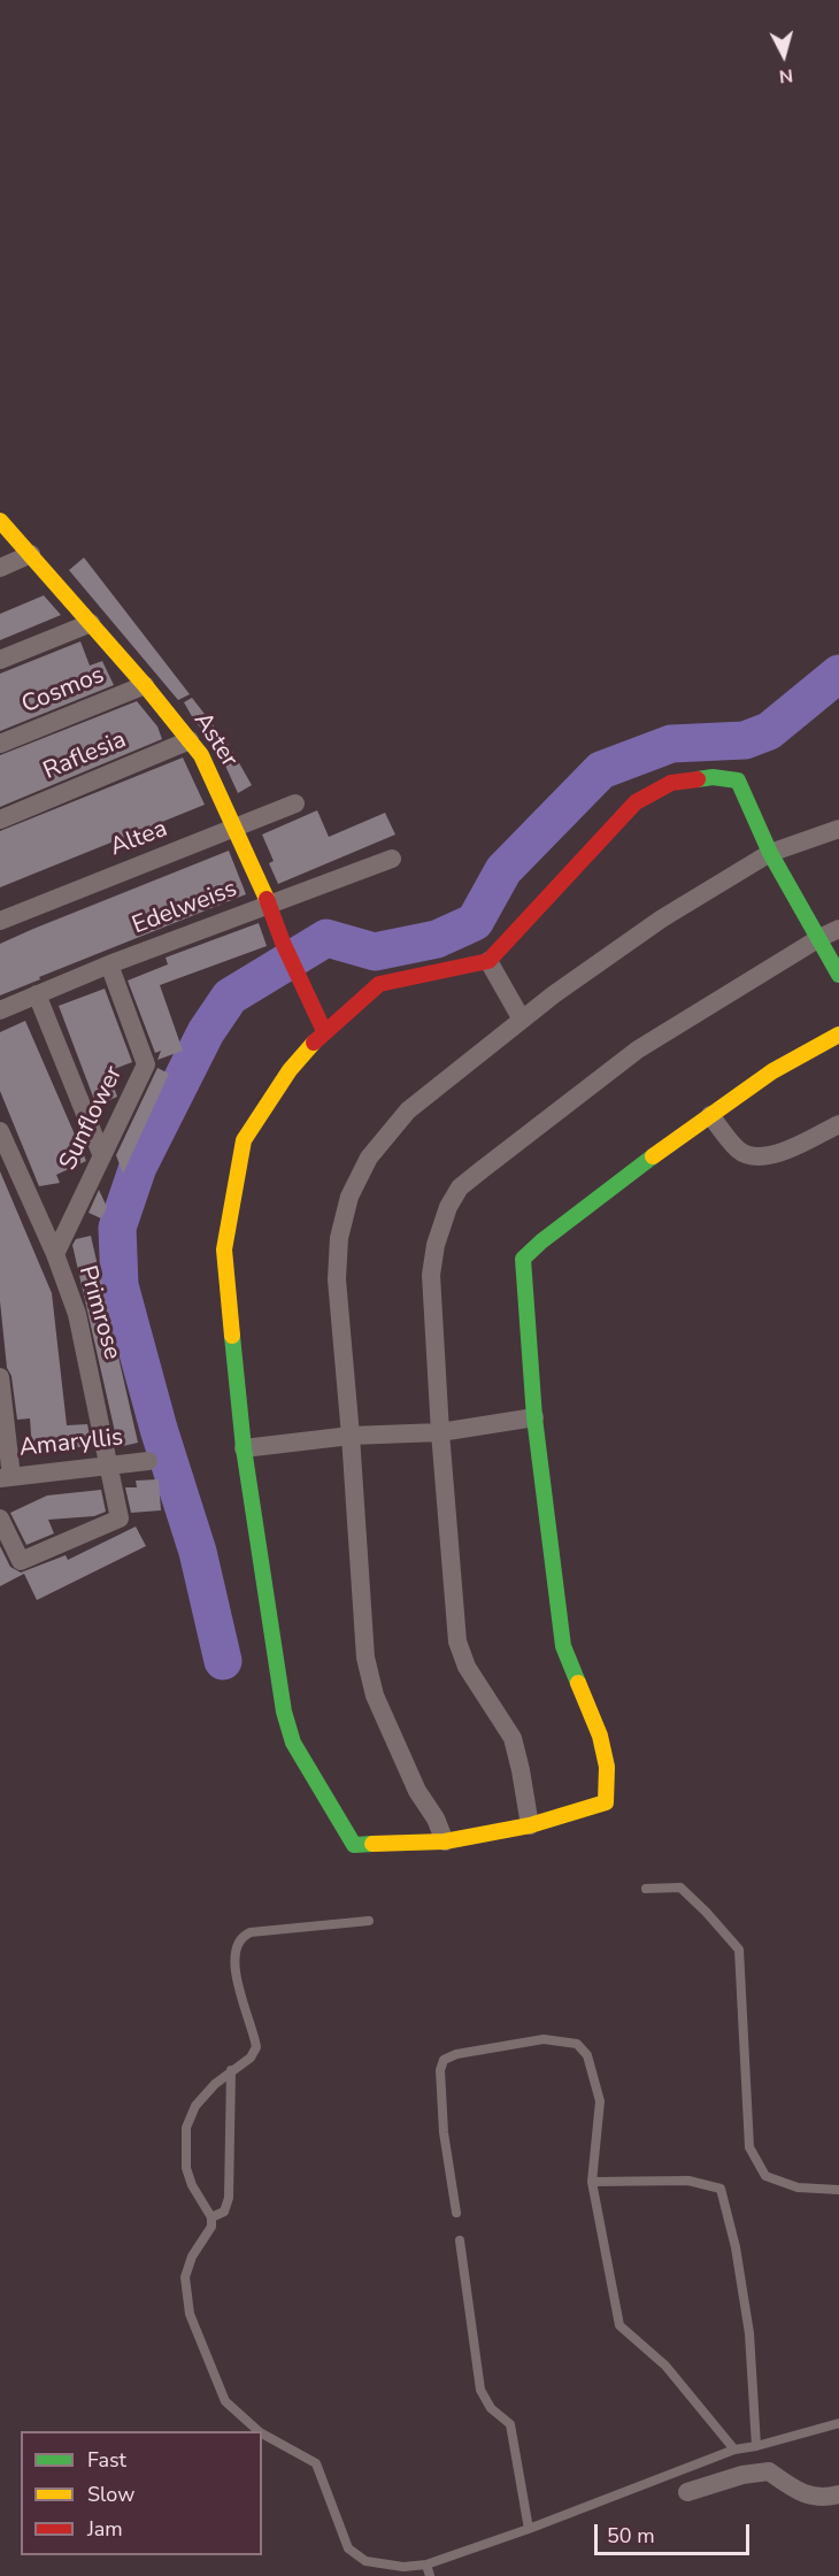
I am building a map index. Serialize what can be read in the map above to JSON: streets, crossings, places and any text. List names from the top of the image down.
{
  "streets": {
    "street": [
      "Cosmos",
      "Aster",
      "Raflesia",
      "Altea",
      "Edelweiss",
      "Sunflower",
      "Primrose",
      "Amaryllis"
    ]
  },
  "crossings": [
    ["Cosmos", "Aster"],
    ["Aster", "Raflesia"],
    ["Aster", "Altea"],
    ["Aster", "Edelweiss"],
    ["Edelweiss", "Sunflower"],
    ["Sunflower", "Primrose"],
    ["Primrose", "Amaryllis"]
  ],
  "legend": ["Fast", "Slow", "Jam"],
  "scale_bar": "50 m",
  "north": "bottom"
}
